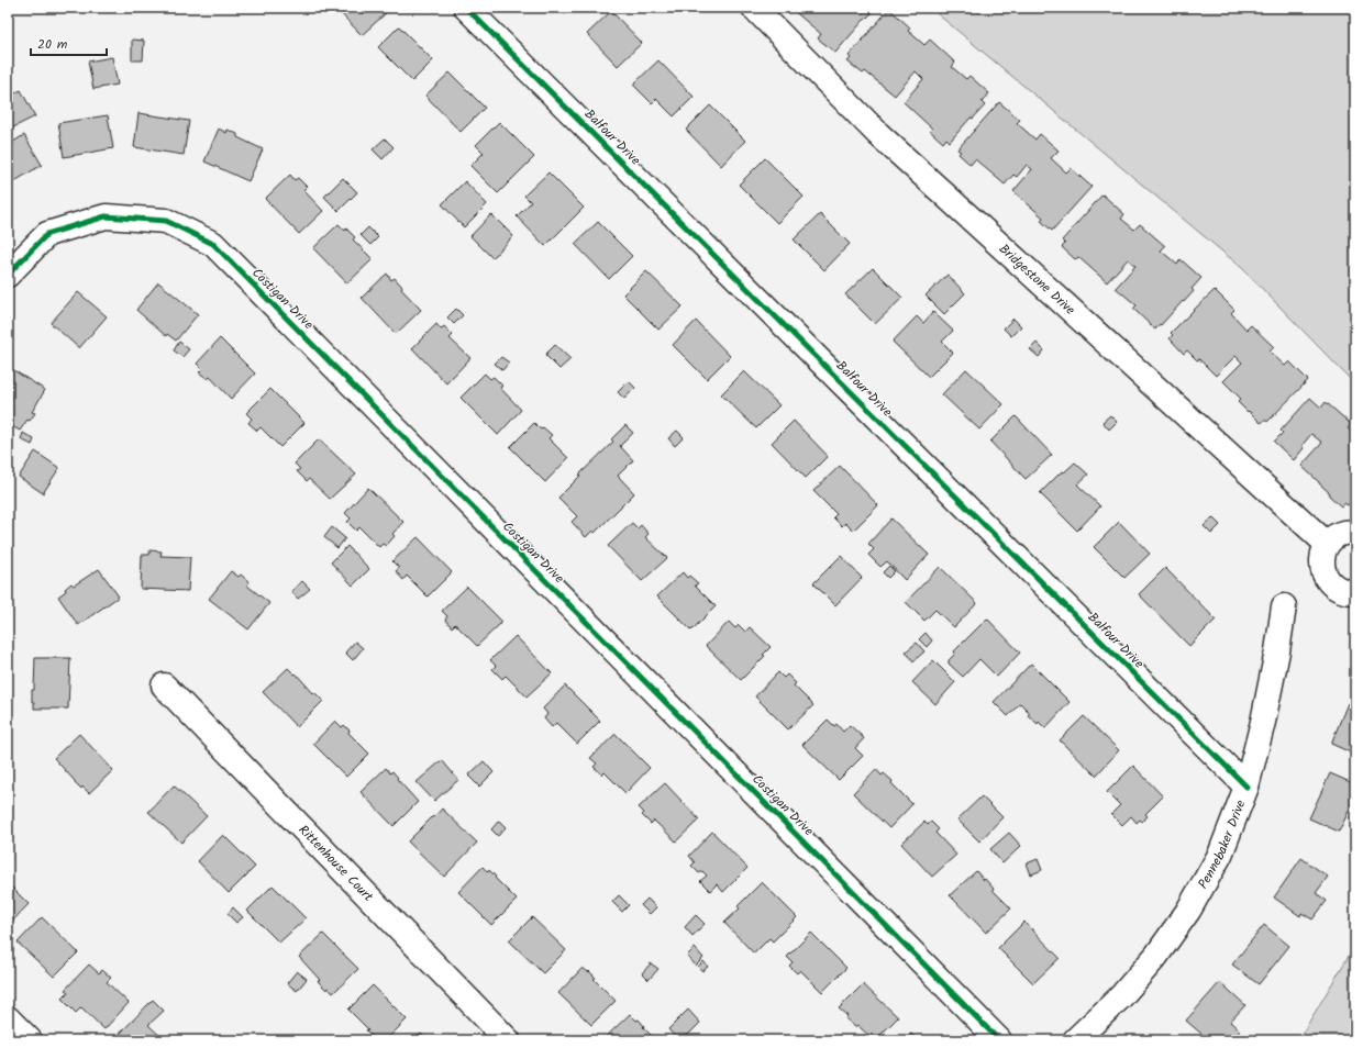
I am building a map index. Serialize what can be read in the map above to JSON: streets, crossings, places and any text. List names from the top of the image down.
{
  "streets": {
    "street": [
      "Balfour Drive",
      "Bridgestone Drive",
      "Costigan Drive",
      "Pennebaker Drive",
      "Rittenhouse Court"
    ]
  },
  "crossings": [
    ["Balfour Drive", "Pennebaker Drive"]
  ],
  "scale_bar": "20 m"
}
